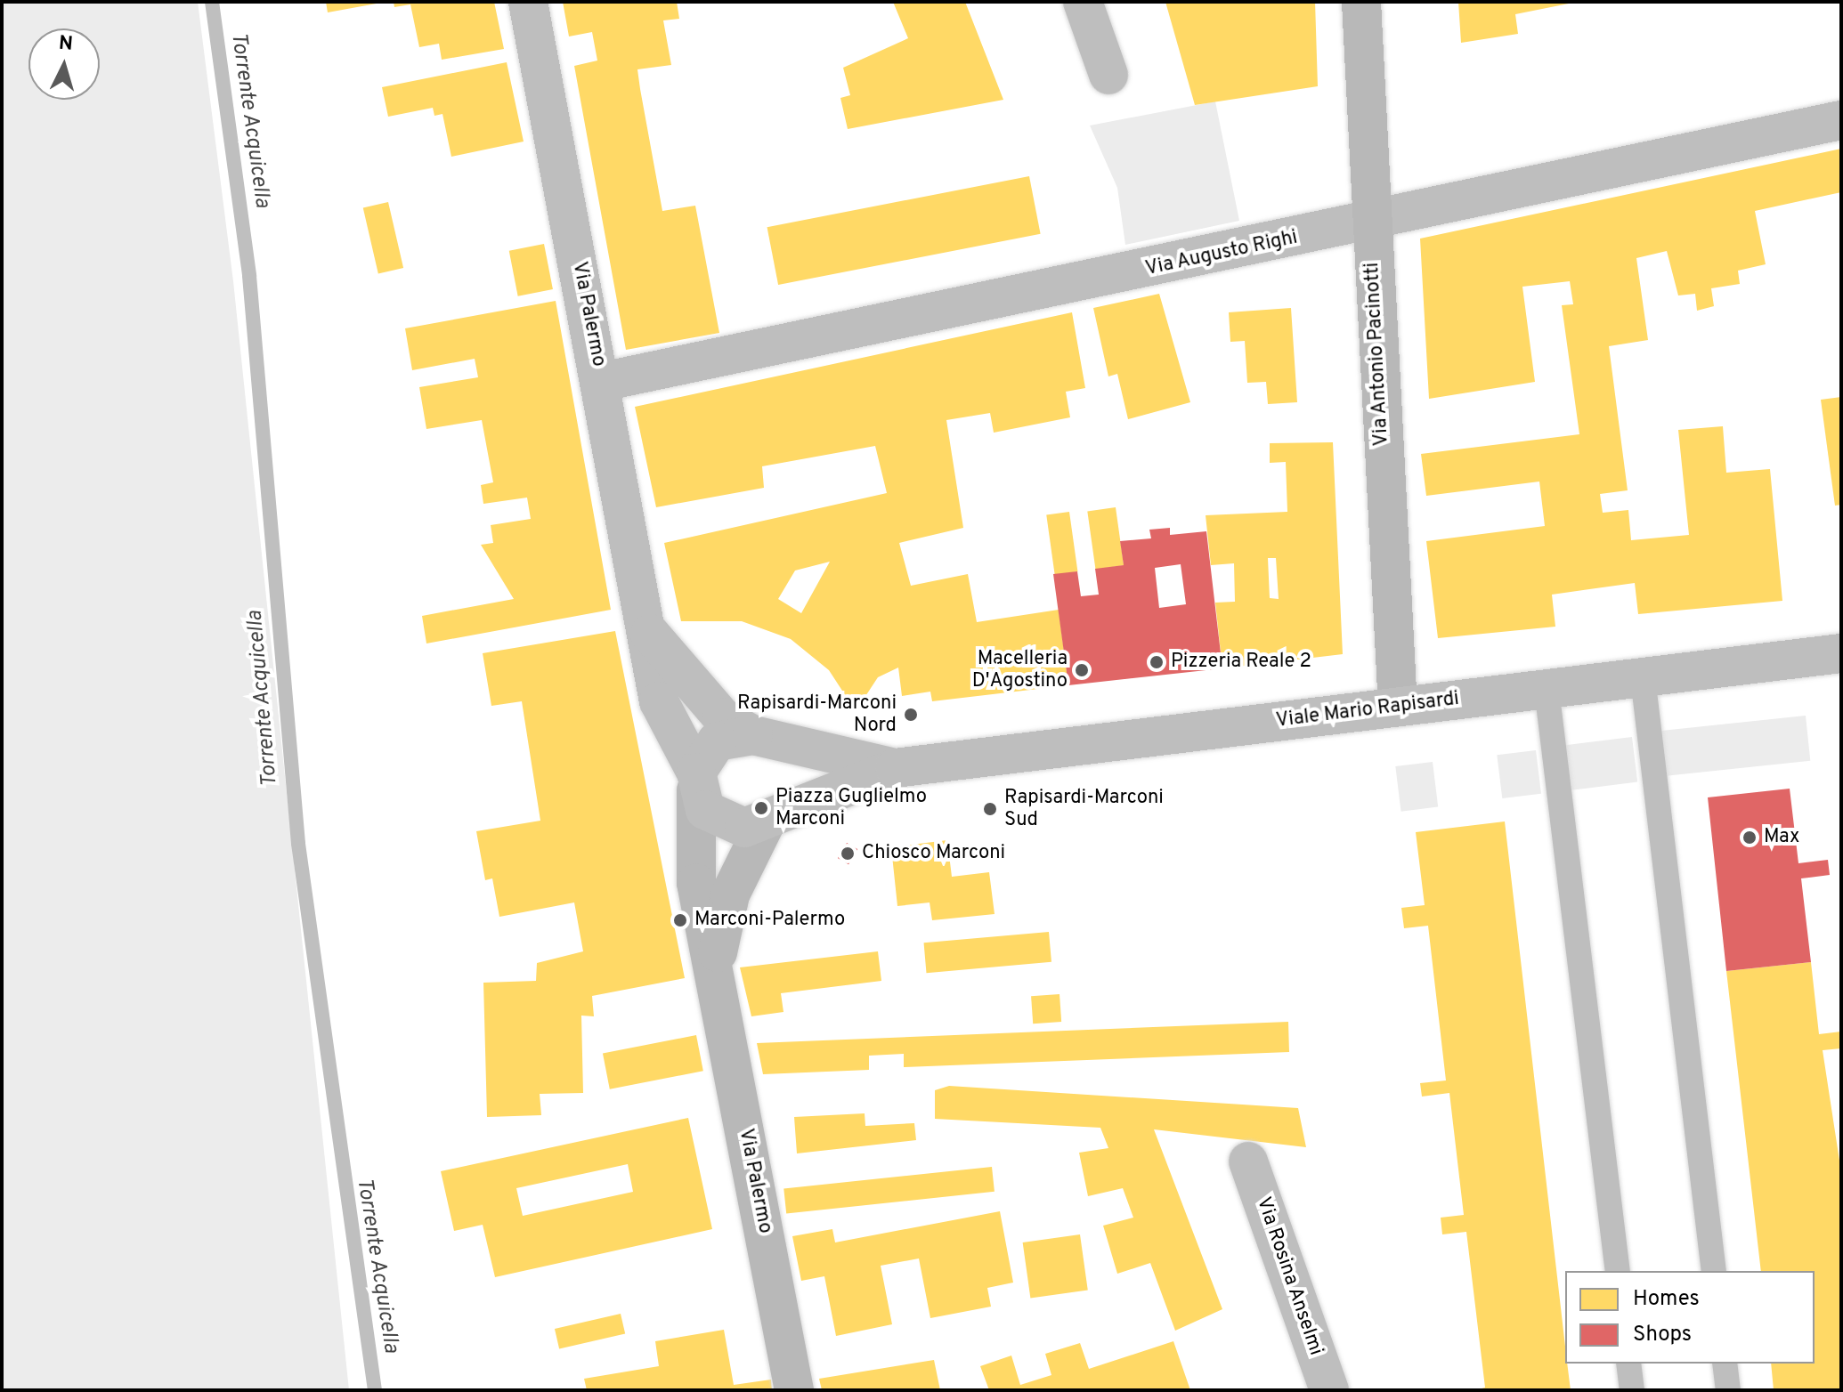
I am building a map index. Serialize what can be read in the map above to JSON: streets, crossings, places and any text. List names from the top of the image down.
{
  "streets": {
    "main road": [
      "Via Augusto Righi",
      "Via Palermo",
      "Via Antonio Pacinotti",
      "Viale Mario Rapisardi",
      "Via Rosina Anselmi"
    ]
  },
  "crossings": [
    ["Via Augusto Righi", "Via Palermo"],
    ["Via Augusto Righi", "Via Antonio Pacinotti"],
    ["Via Antonio Pacinotti", "Viale Mario Rapisardi"]
  ],
  "water": ["Torrente Acquicella"],
  "places": [
    "Pizzeria Reale 2",
    "Macelleria D'Agostino",
    "Rapisardi-Marconi Nord",
    "Piazza Guglielmo Marconi",
    "Rapisardi-Marconi Sud",
    "Max",
    "Chiosco Marconi",
    "Marconi-Palermo"
  ],
  "legend": ["Homes", "Shops"],
  "north": "top"
}
